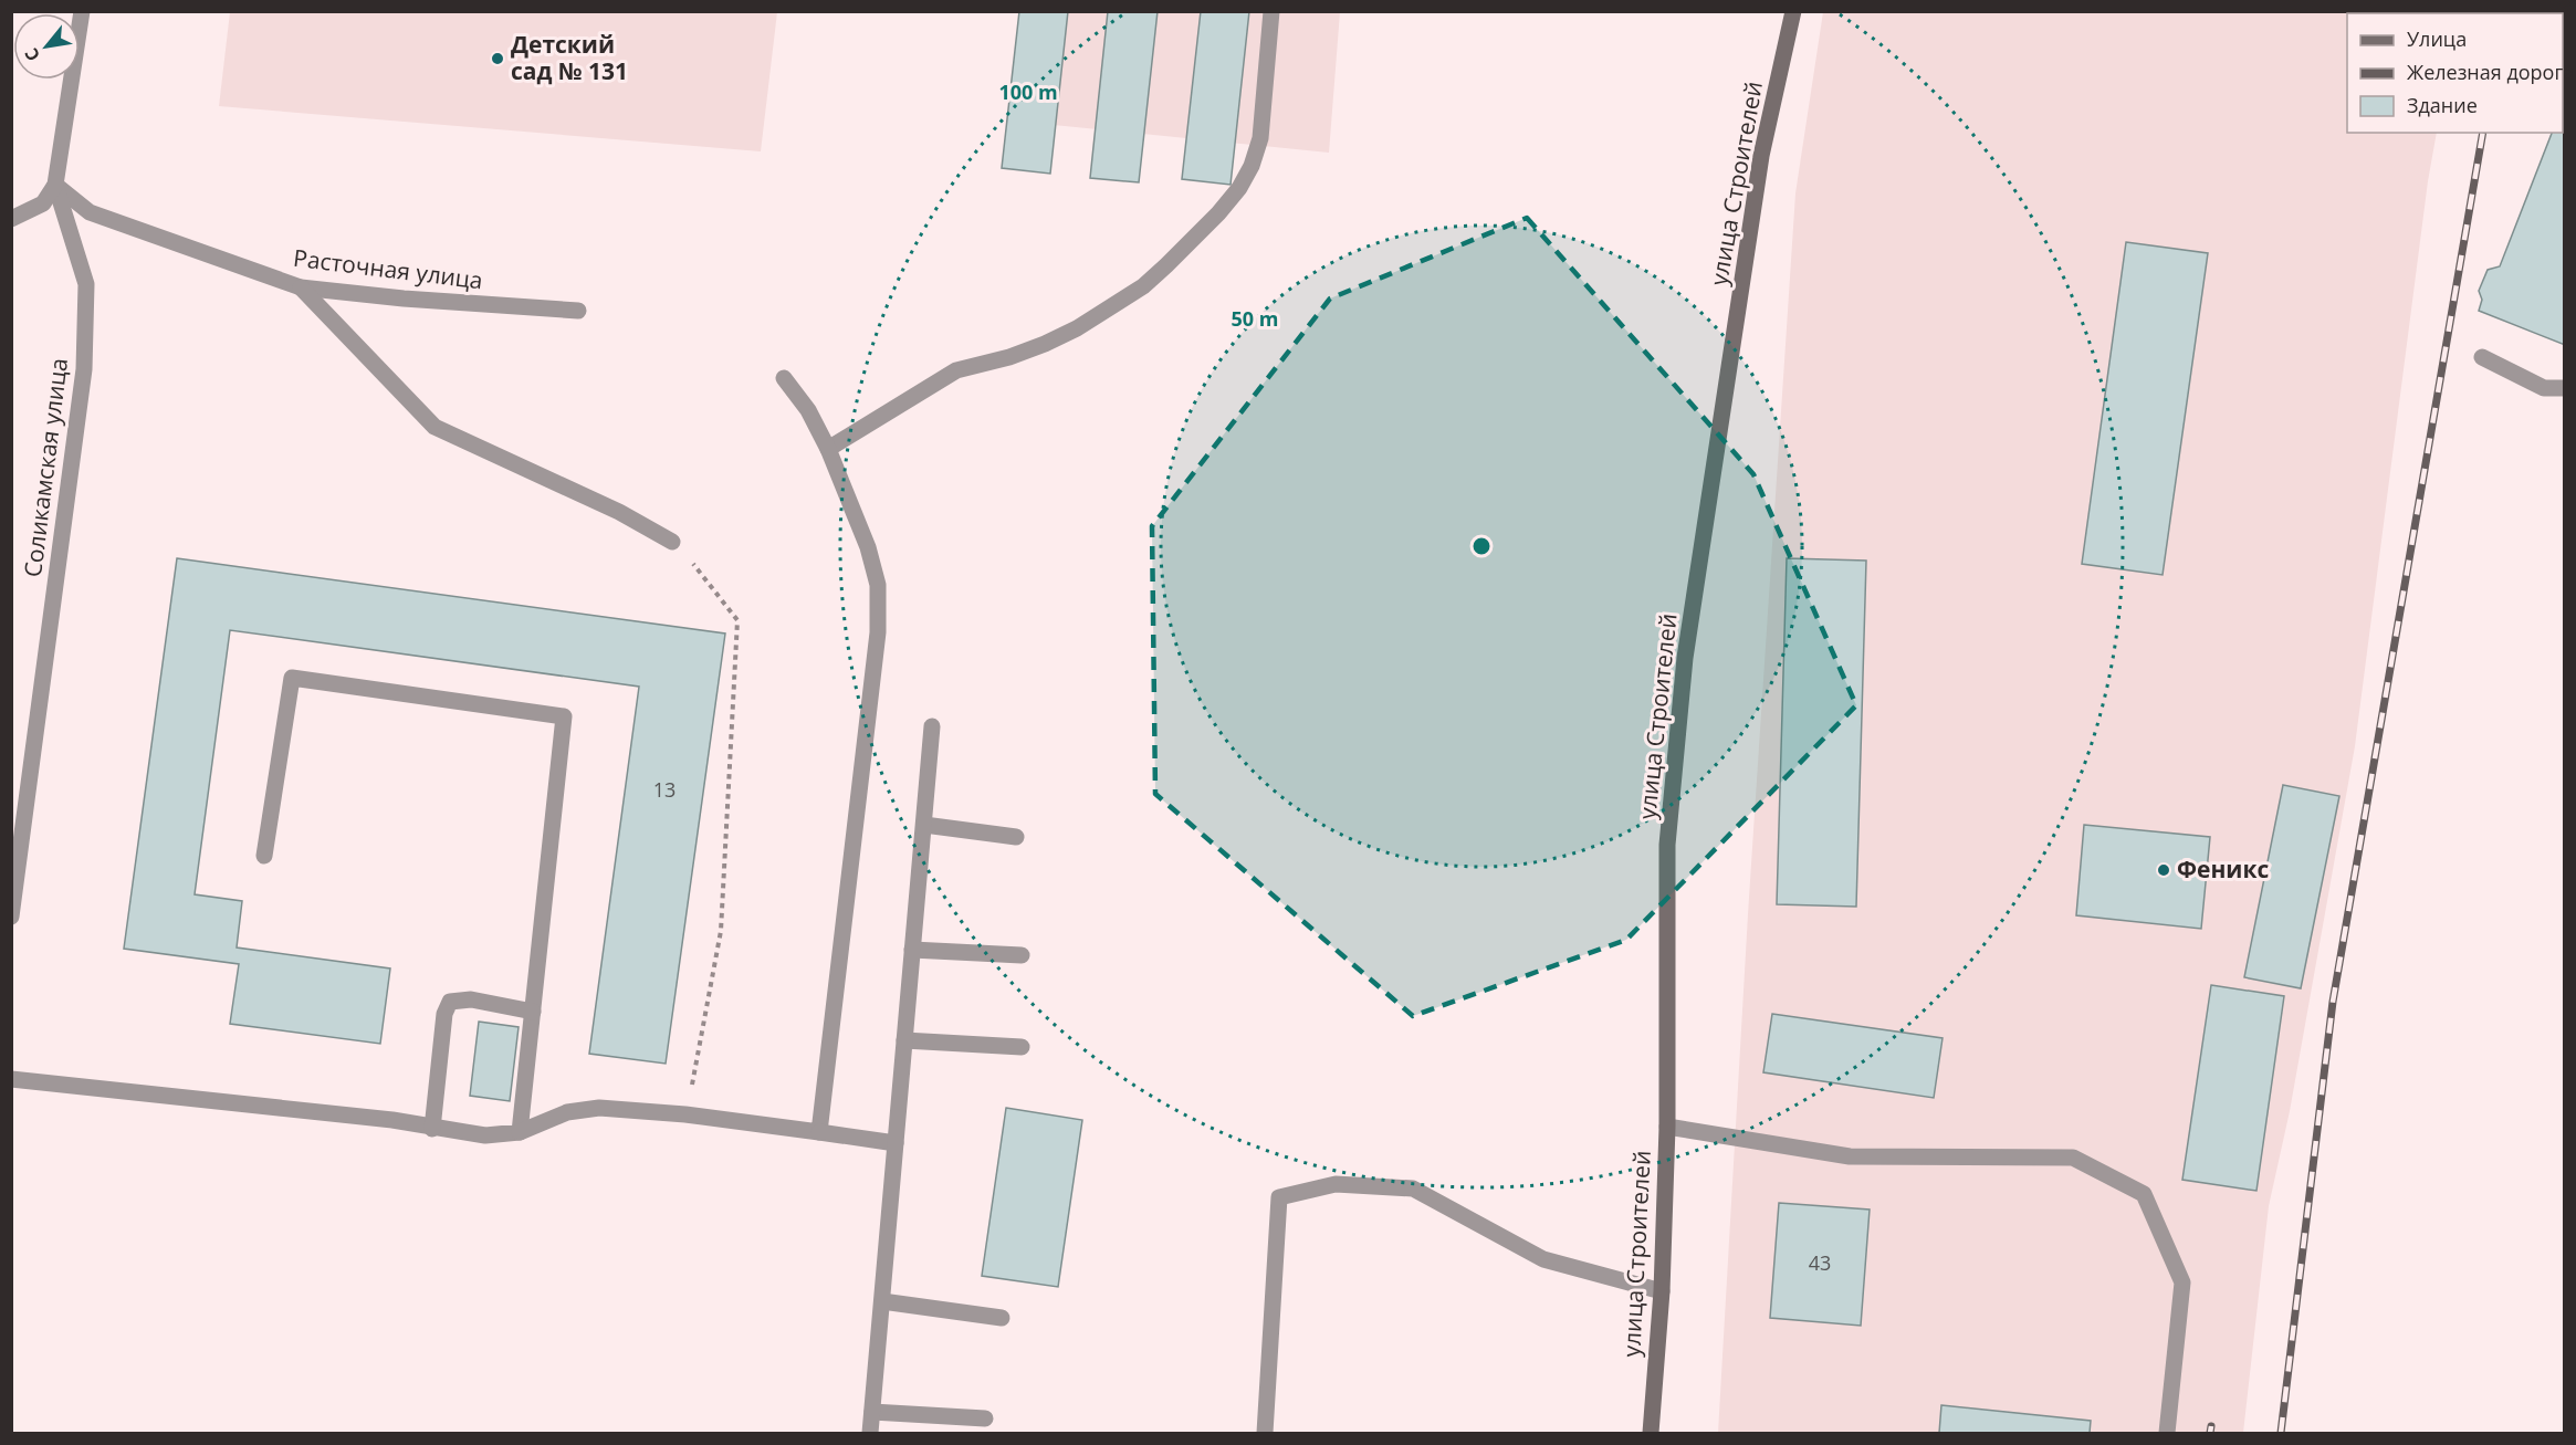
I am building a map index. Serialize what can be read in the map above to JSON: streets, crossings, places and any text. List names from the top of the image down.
{
  "streets": {
    "street": ["улица Строителей", "Расточная улица", "Соликамская улица"]
  },
  "crossings": [
    ["Расточная улица", "Соликамская улица"]
  ],
  "places": ["Детский сад № 131", "Феникс"],
  "house_numbers": ["13", "43"],
  "legend": ["Улица", "Железная дорога", "Здание"],
  "north": "bottom left",
  "rings": ["100 m", "50 m"]
}
